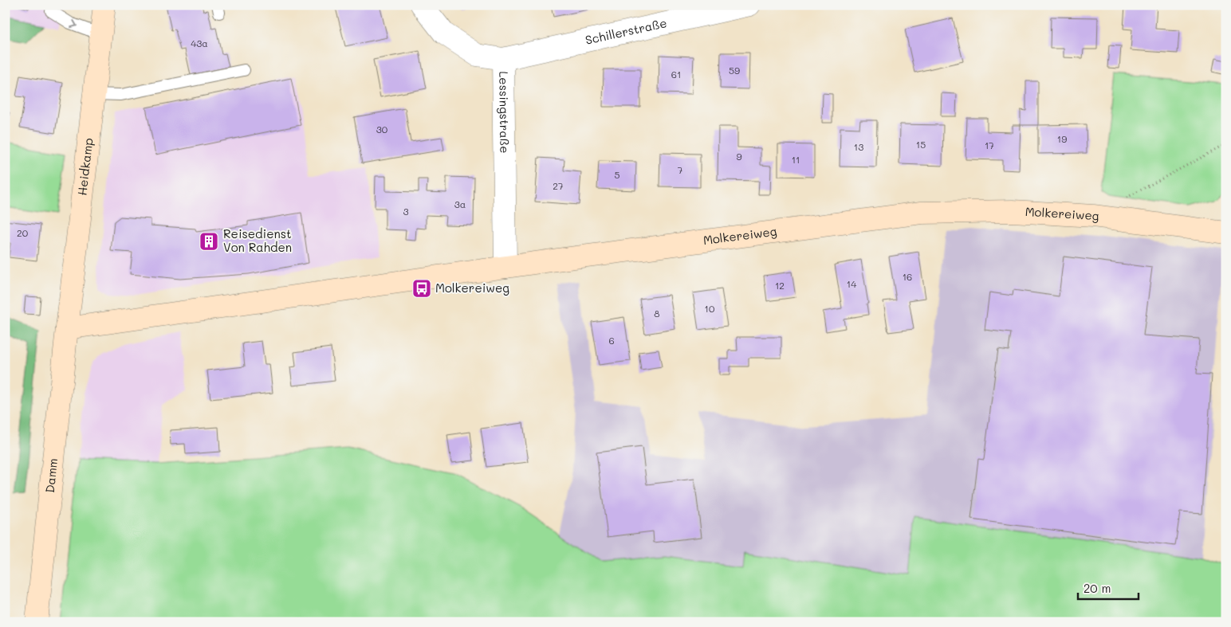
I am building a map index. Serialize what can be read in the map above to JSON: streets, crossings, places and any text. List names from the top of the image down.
{
  "streets": {
    "main road": ["Heidkamp", "Molkereiweg", "Damm"],
    "street": ["Schillerstraße", "Lessingstraße"]
  },
  "crossings": [
    ["Schillerstraße", "Lessingstraße"],
    ["Lessingstraße", "Molkereiweg"],
    ["Heidkamp", "Molkereiweg"],
    ["Heidkamp", "Damm"],
    ["Molkereiweg", "Damm"]
  ],
  "places": {
    "building": ["Reisedienst Von Rahden"],
    "bus stop": ["Molkereiweg"]
  },
  "house_numbers": [
    "43a",
    "59",
    "61",
    "30",
    "19",
    "15",
    "17",
    "13",
    "9",
    "11",
    "7",
    "5",
    "27",
    "3a",
    "3",
    "20",
    "16",
    "14",
    "12",
    "10",
    "8",
    "6"
  ],
  "scale_bar": "20 m"
}
